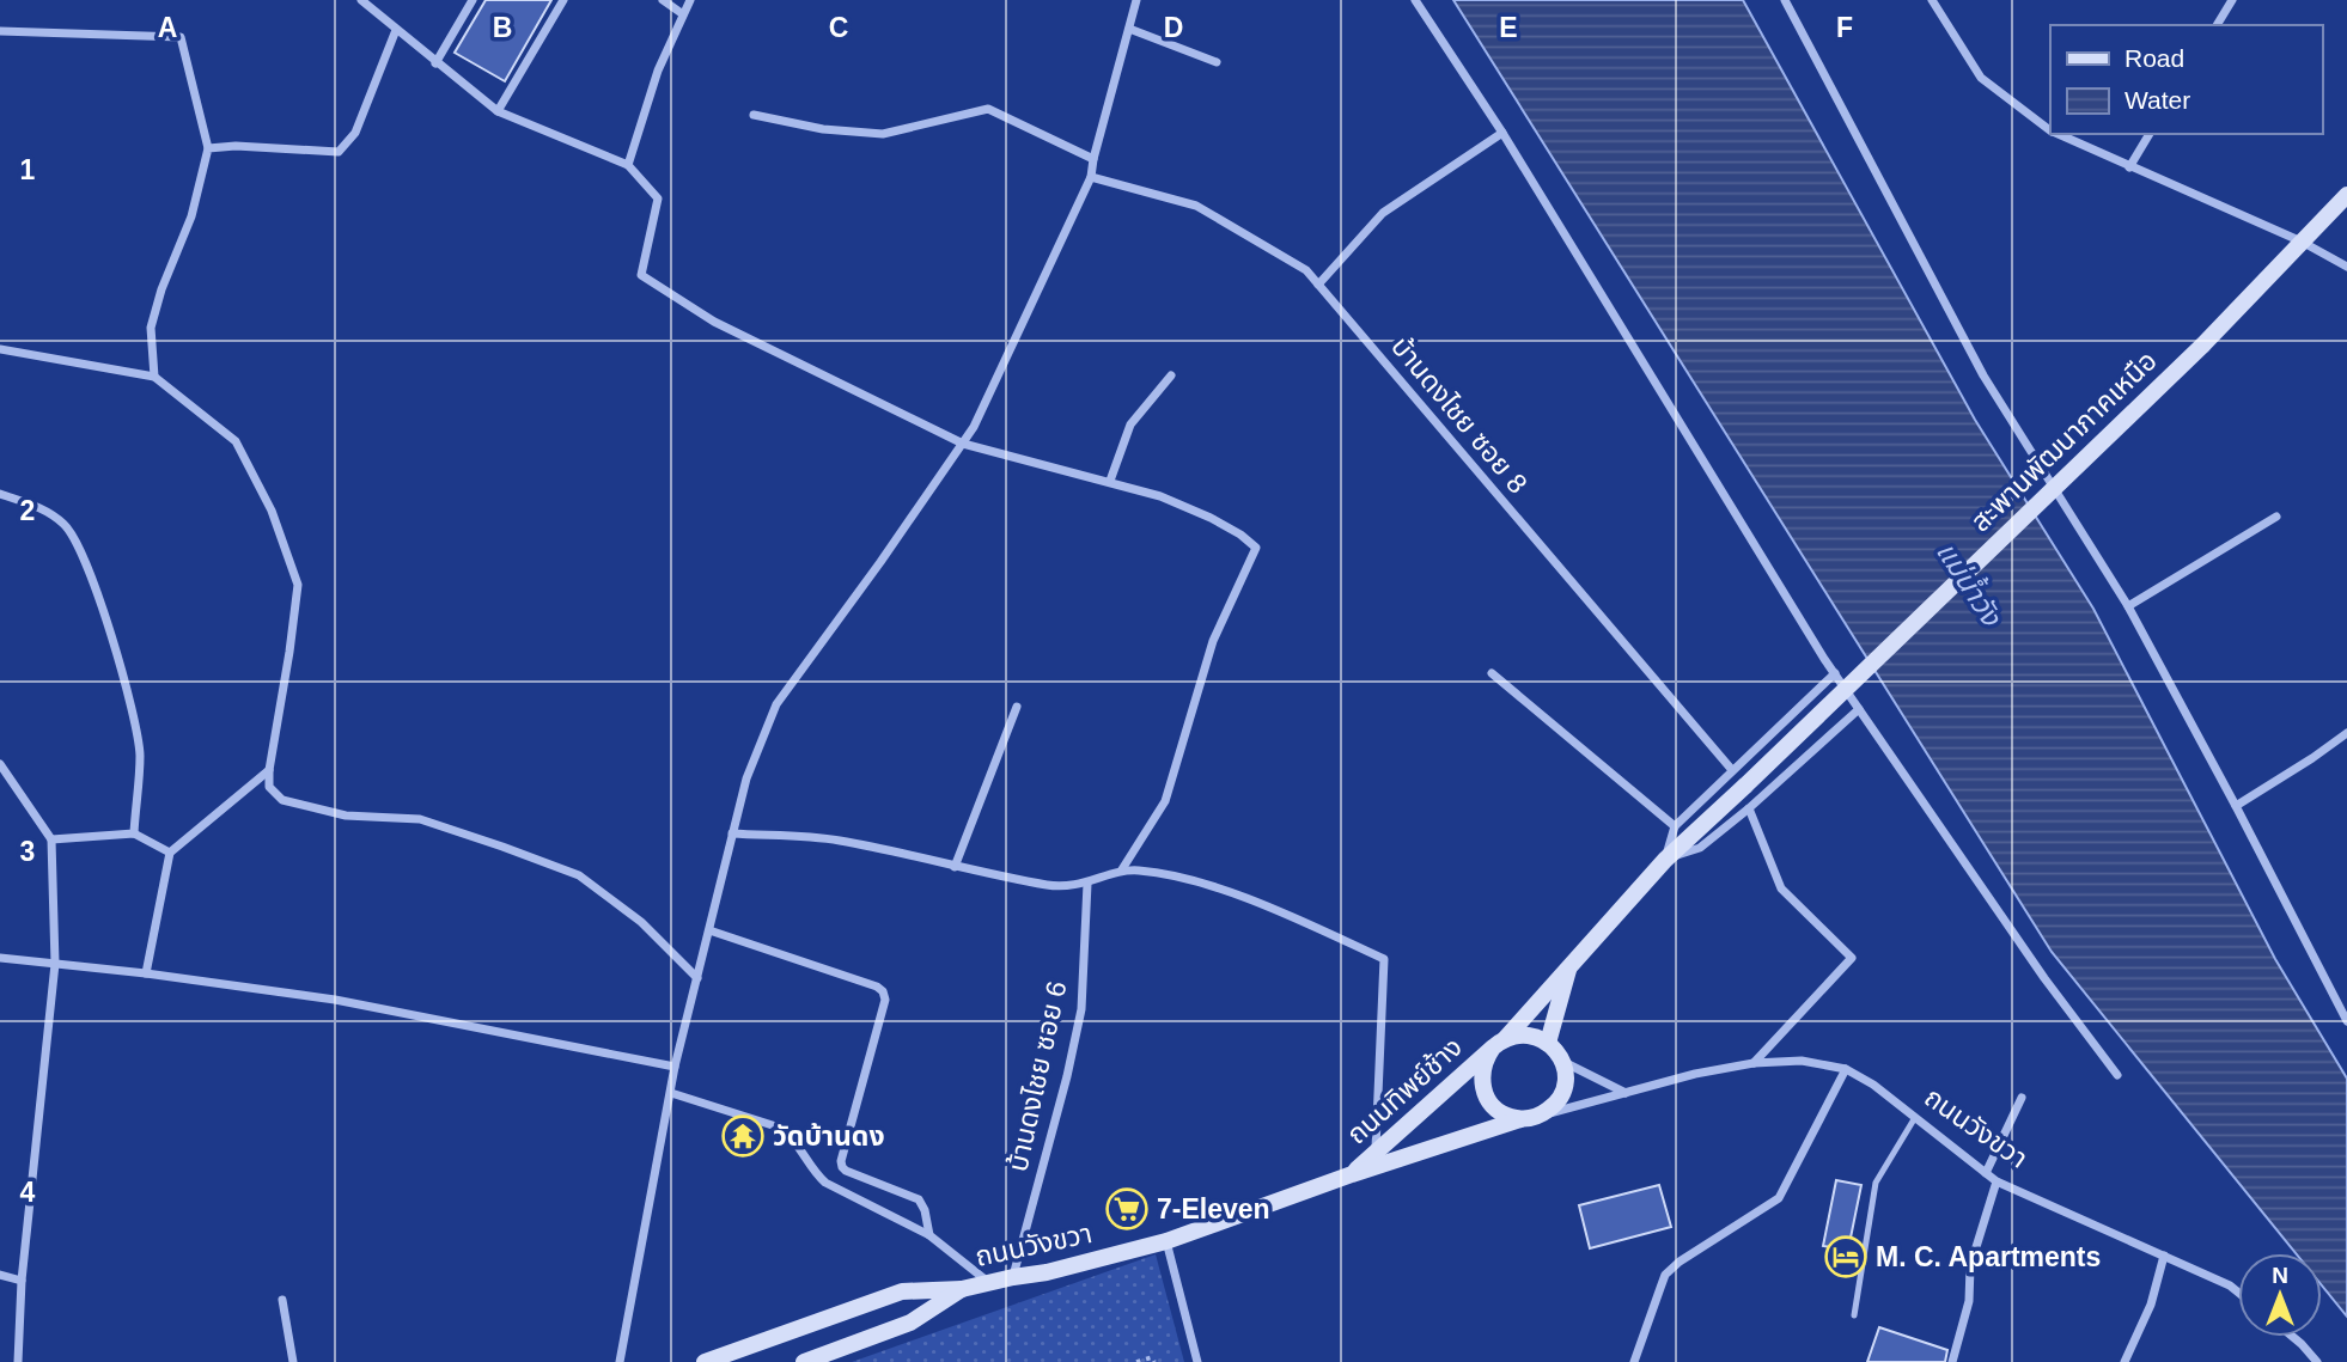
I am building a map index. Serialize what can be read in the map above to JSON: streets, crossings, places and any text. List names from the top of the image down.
{
  "streets": {
    "street": [
      "บ้านดงไชย ซอย 8",
      "สะพานพัฒนาภาคเหนือ",
      "บ้านดงไชย ซอย 6",
      "ถนนทิพย์ช้าง",
      "ถนนวังขวา"
    ]
  },
  "crossings": [
    ["สะพานพัฒนาภาคเหนือ", "ถนนทิพย์ช้าง"],
    ["บ้านดงไชย ซอย 6", "ถนนวังขวา"],
    ["ถนนทิพย์ช้าง", "ถนนวังขวา"]
  ],
  "water": ["แม่น้ำวัง"],
  "places": {
    "temple": ["วัดบ้านดง"],
    "supermarket": ["7-Eleven"],
    "hotel": ["M. C. Apartments"]
  },
  "legend": ["Road", "Water"],
  "north": "top",
  "grid": {
    "columns": [
      "A",
      "B",
      "C",
      "D",
      "E",
      "F"
    ],
    "rows": [
      "1",
      "2",
      "3",
      "4"
    ]
  }
}
